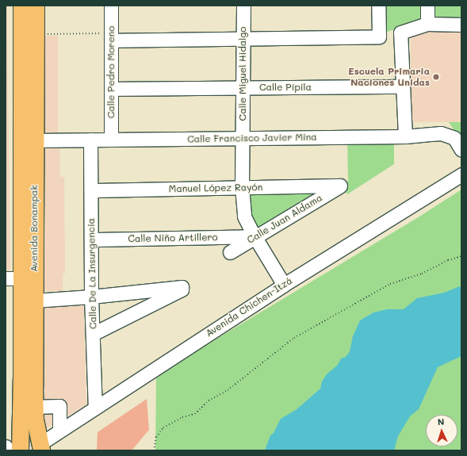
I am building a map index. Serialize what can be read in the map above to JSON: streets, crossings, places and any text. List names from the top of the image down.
{
  "streets": {
    "main road": ["Avenida Bonampak"],
    "street": [
      "Calle Pedro Moreno",
      "Calle Miguel Hidalgo",
      "Calle Pípila",
      "Calle Francisco Javier Mina",
      "Manuel López Rayón",
      "Calle Juan Aldama",
      "Calle Niño Artillero",
      "Calle De La Insurgencia",
      "Avenida Chichen-Itzá"
    ]
  },
  "crossings": [
    ["Calle Pedro Moreno", "Calle Pípila"],
    ["Calle Pedro Moreno", "Calle Francisco Javier Mina"],
    ["Calle Miguel Hidalgo", "Calle Pípila"],
    ["Calle Miguel Hidalgo", "Calle Francisco Javier Mina"],
    ["Calle Miguel Hidalgo", "Manuel López Rayón"],
    ["Calle Miguel Hidalgo", "Calle Juan Aldama"],
    ["Calle Miguel Hidalgo", "Calle Niño Artillero"],
    ["Calle Miguel Hidalgo", "Avenida Chichen-Itzá"],
    ["Calle Francisco Javier Mina", "Avenida Bonampak"],
    ["Calle Francisco Javier Mina", "Calle De La Insurgencia"],
    ["Manuel López Rayón", "Calle Juan Aldama"],
    ["Manuel López Rayón", "Calle De La Insurgencia"],
    ["Calle Juan Aldama", "Calle Niño Artillero"],
    ["Avenida Bonampak", "Avenida Chichen-Itzá"],
    ["Calle Niño Artillero", "Calle De La Insurgencia"],
    ["Calle De La Insurgencia", "Avenida Chichen-Itzá"]
  ],
  "places": ["Escuela Primaria Naciones Unidas"],
  "north": "top"
}
